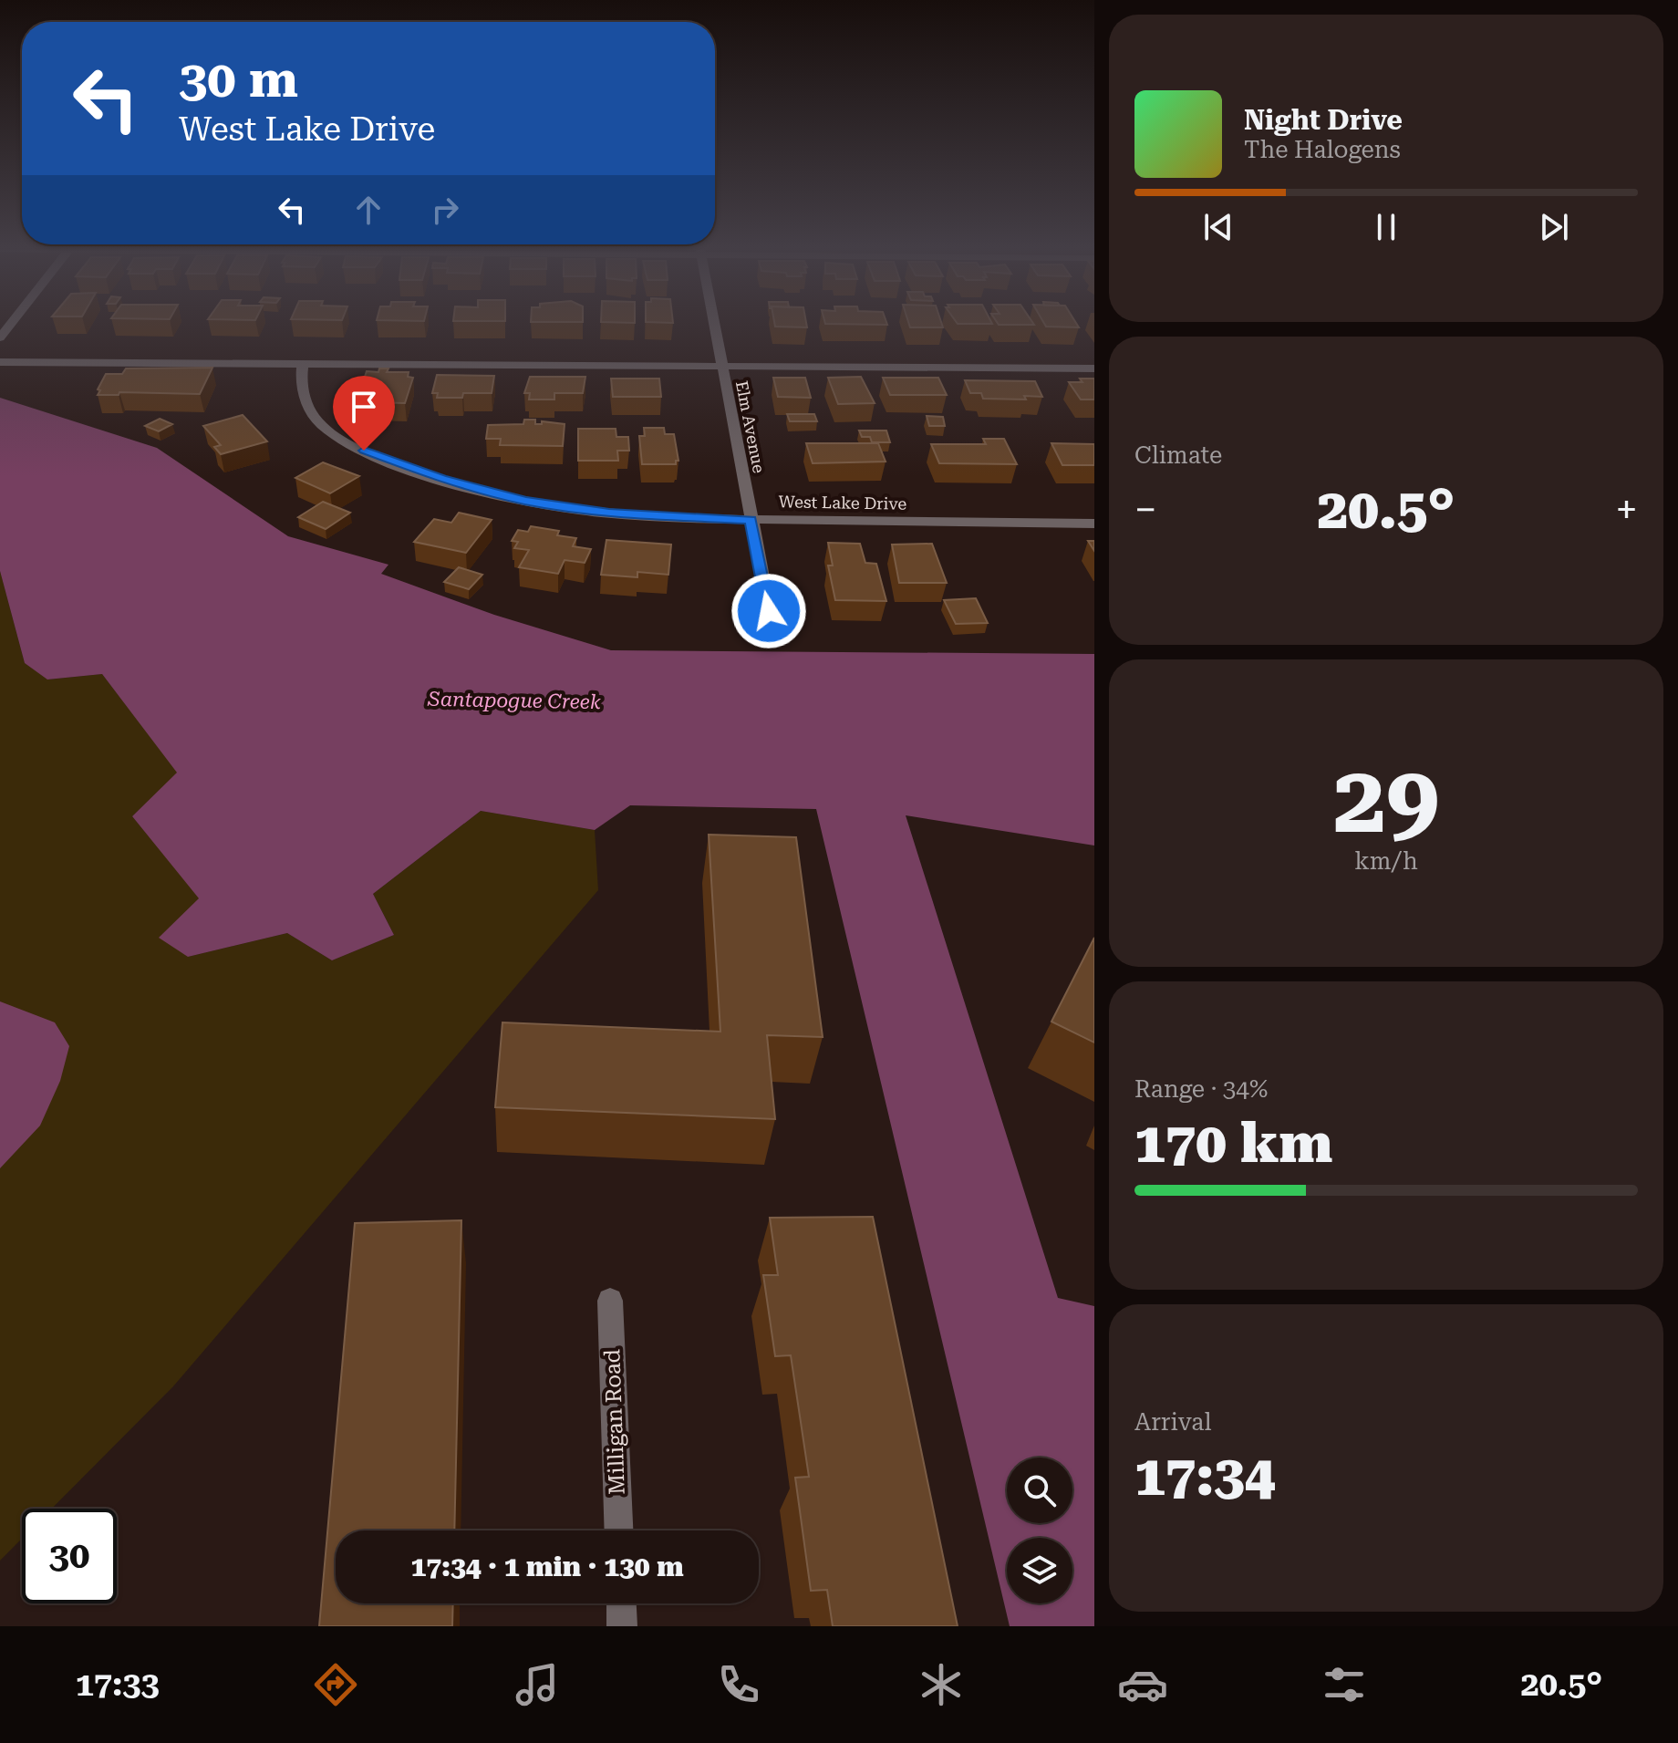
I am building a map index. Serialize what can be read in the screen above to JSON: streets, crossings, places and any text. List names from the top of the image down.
{
  "streets": {
    "street": ["Elm Avenue", "West Lake Drive", "Milligan Road"]
  },
  "crossings": [
    ["Elm Avenue", "West Lake Drive"]
  ],
  "water": ["Santapogue Creek"],
  "page": {
    "turn": ["30 m", "West Lake Drive"],
    "song": ["Night Drive", "The Halogens"],
    "tile": [
      "Climate",
      ["29", "km/h"],
      ["Range · 34%", "170 km"],
      ["Arrival", "17:34"]
    ],
    "heat": ["−", "20.5°", "+"],
    "limit": "30",
    "trip": "17:34 · 1 min · 130 m",
    "tabs": ["17:33", "20.5°"]
  }
}
